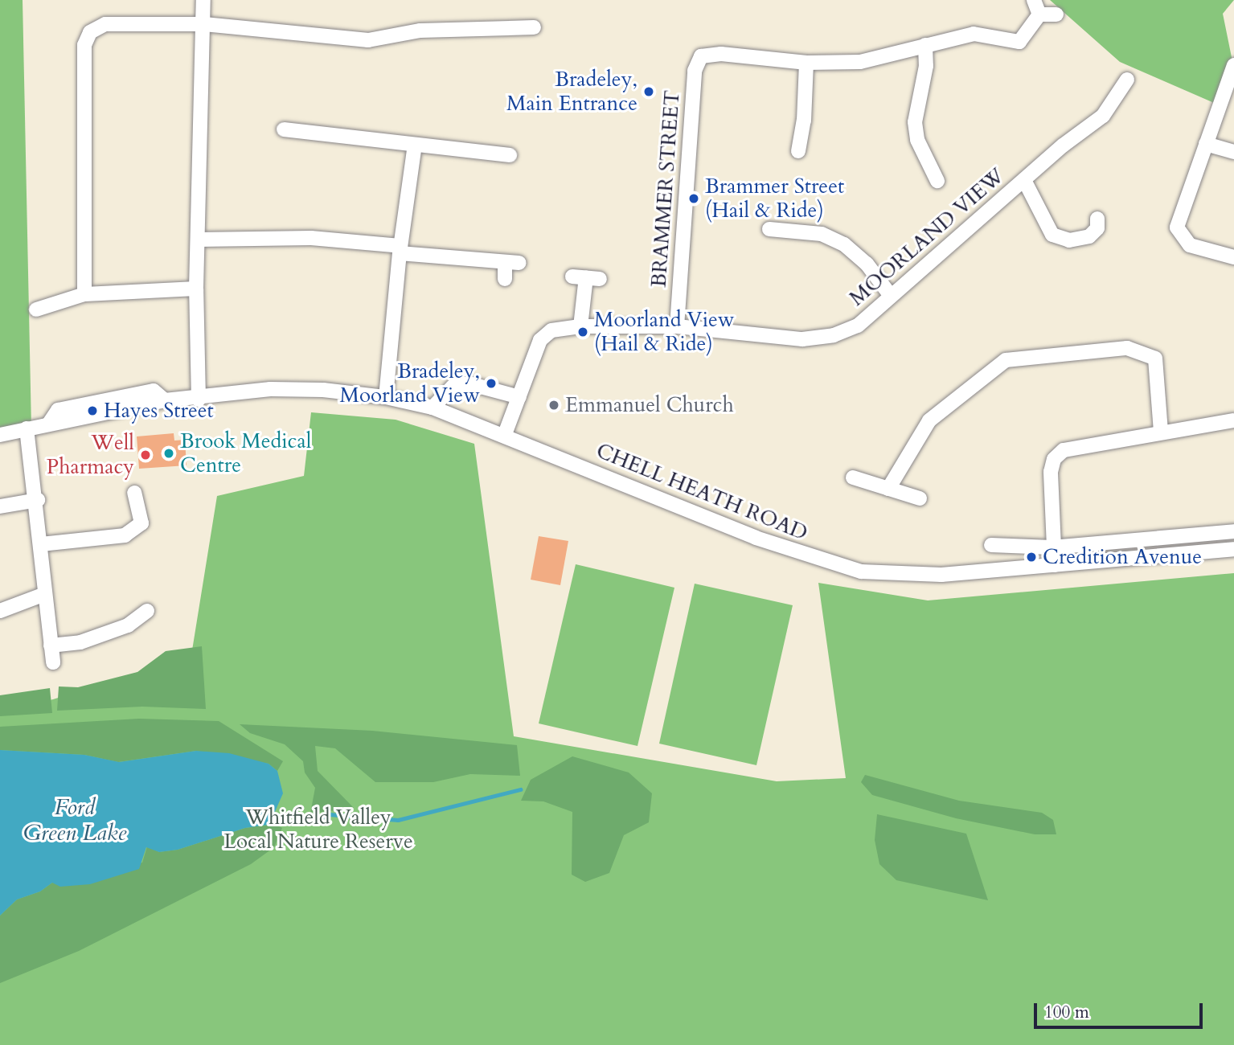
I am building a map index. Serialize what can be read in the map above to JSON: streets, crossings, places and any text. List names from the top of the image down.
{
  "streets": {
    "street": ["BRAMMER STREET", "MOORLAND VIEW", "CHELL HEATH ROAD"]
  },
  "crossings": [
    ["BRAMMER STREET", "MOORLAND VIEW"],
    ["MOORLAND VIEW", "CHELL HEATH ROAD"]
  ],
  "water": ["Ford Green Lake"],
  "parks": ["Whitfield Valley Local Nature Reserve"],
  "places": [
    "Bradeley, Main Entrance",
    "Brammer Street (Hail & Ride)",
    "Moorland View (Hail & Ride)",
    "Bradeley, Moorland View",
    "Emmanuel Church",
    "Hayes Street",
    "Brook Medical Centre",
    "Well Pharmacy",
    "Credition Avenue"
  ],
  "scale_bar": "100 m"
}
